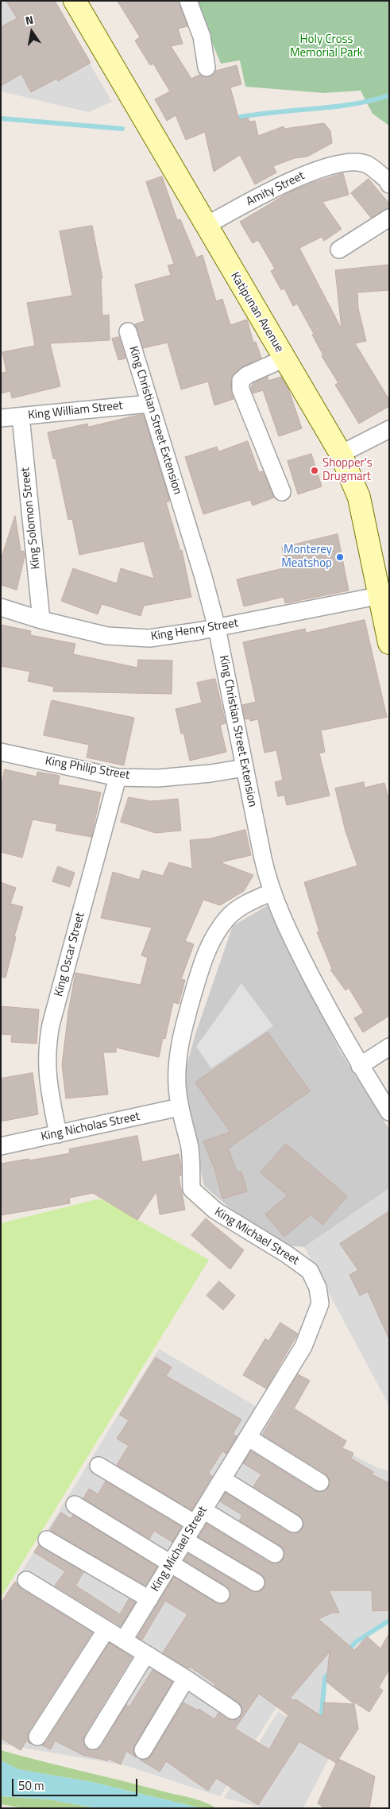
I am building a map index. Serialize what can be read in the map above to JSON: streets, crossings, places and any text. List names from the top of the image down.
{
  "streets": {
    "main road": ["Katipunan Avenue"],
    "street": [
      "Amity Street",
      "King William Street",
      "King Christian Street Extension",
      "King Solomon Street",
      "King Henry Street",
      "King Philip Street",
      "King Oscar Street",
      "King Nicholas Street",
      "King Michael Street"
    ]
  },
  "crossings": [
    ["Amity Street", "Katipunan Avenue"],
    ["Katipunan Avenue", "King Henry Street"],
    ["King William Street", "King Christian Street Extension"],
    ["King William Street", "King Solomon Street"],
    ["King Christian Street Extension", "King Henry Street"],
    ["King Christian Street Extension", "King Philip Street"],
    ["King Christian Street Extension", "King Michael Street"],
    ["King Solomon Street", "King Henry Street"],
    ["King Philip Street", "King Oscar Street"],
    ["King Oscar Street", "King Nicholas Street"],
    ["King Nicholas Street", "King Michael Street"]
  ],
  "parks": ["Holy Cross Memorial Park"],
  "places": ["Shopper's Drugmart", "Monterey Meatshop"],
  "scale_bar": "50 m",
  "north": "top"
}
